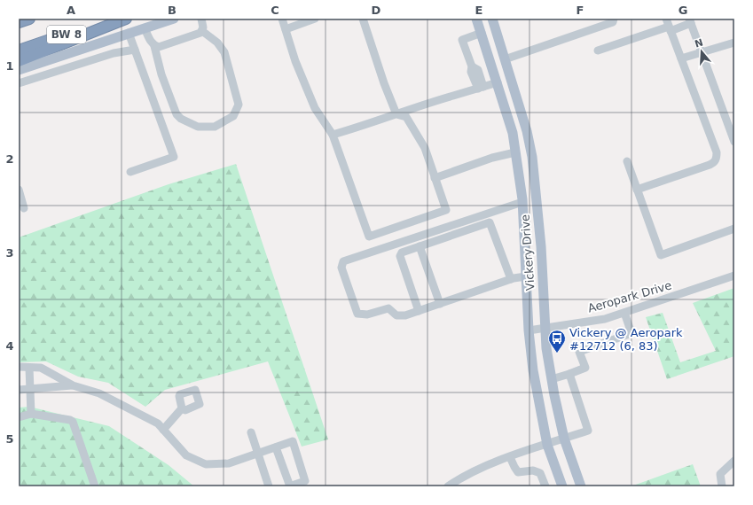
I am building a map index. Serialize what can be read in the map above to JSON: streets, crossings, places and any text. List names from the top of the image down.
{
  "streets": {
    "highway": ["BW 8"],
    "main road": ["Vickery Drive"],
    "street": ["Aeropark Drive"]
  },
  "crossings": [
    ["Vickery Drive", "Aeropark Drive"]
  ],
  "places": {
    "bus stop": ["Vickery @ Aeropark #12712 (6, 83)"]
  },
  "north": "top",
  "grid": {
    "columns": [
      "A",
      "B",
      "C",
      "D",
      "E",
      "F",
      "G"
    ],
    "rows": [
      "1",
      "2",
      "3",
      "4",
      "5"
    ]
  }
}
